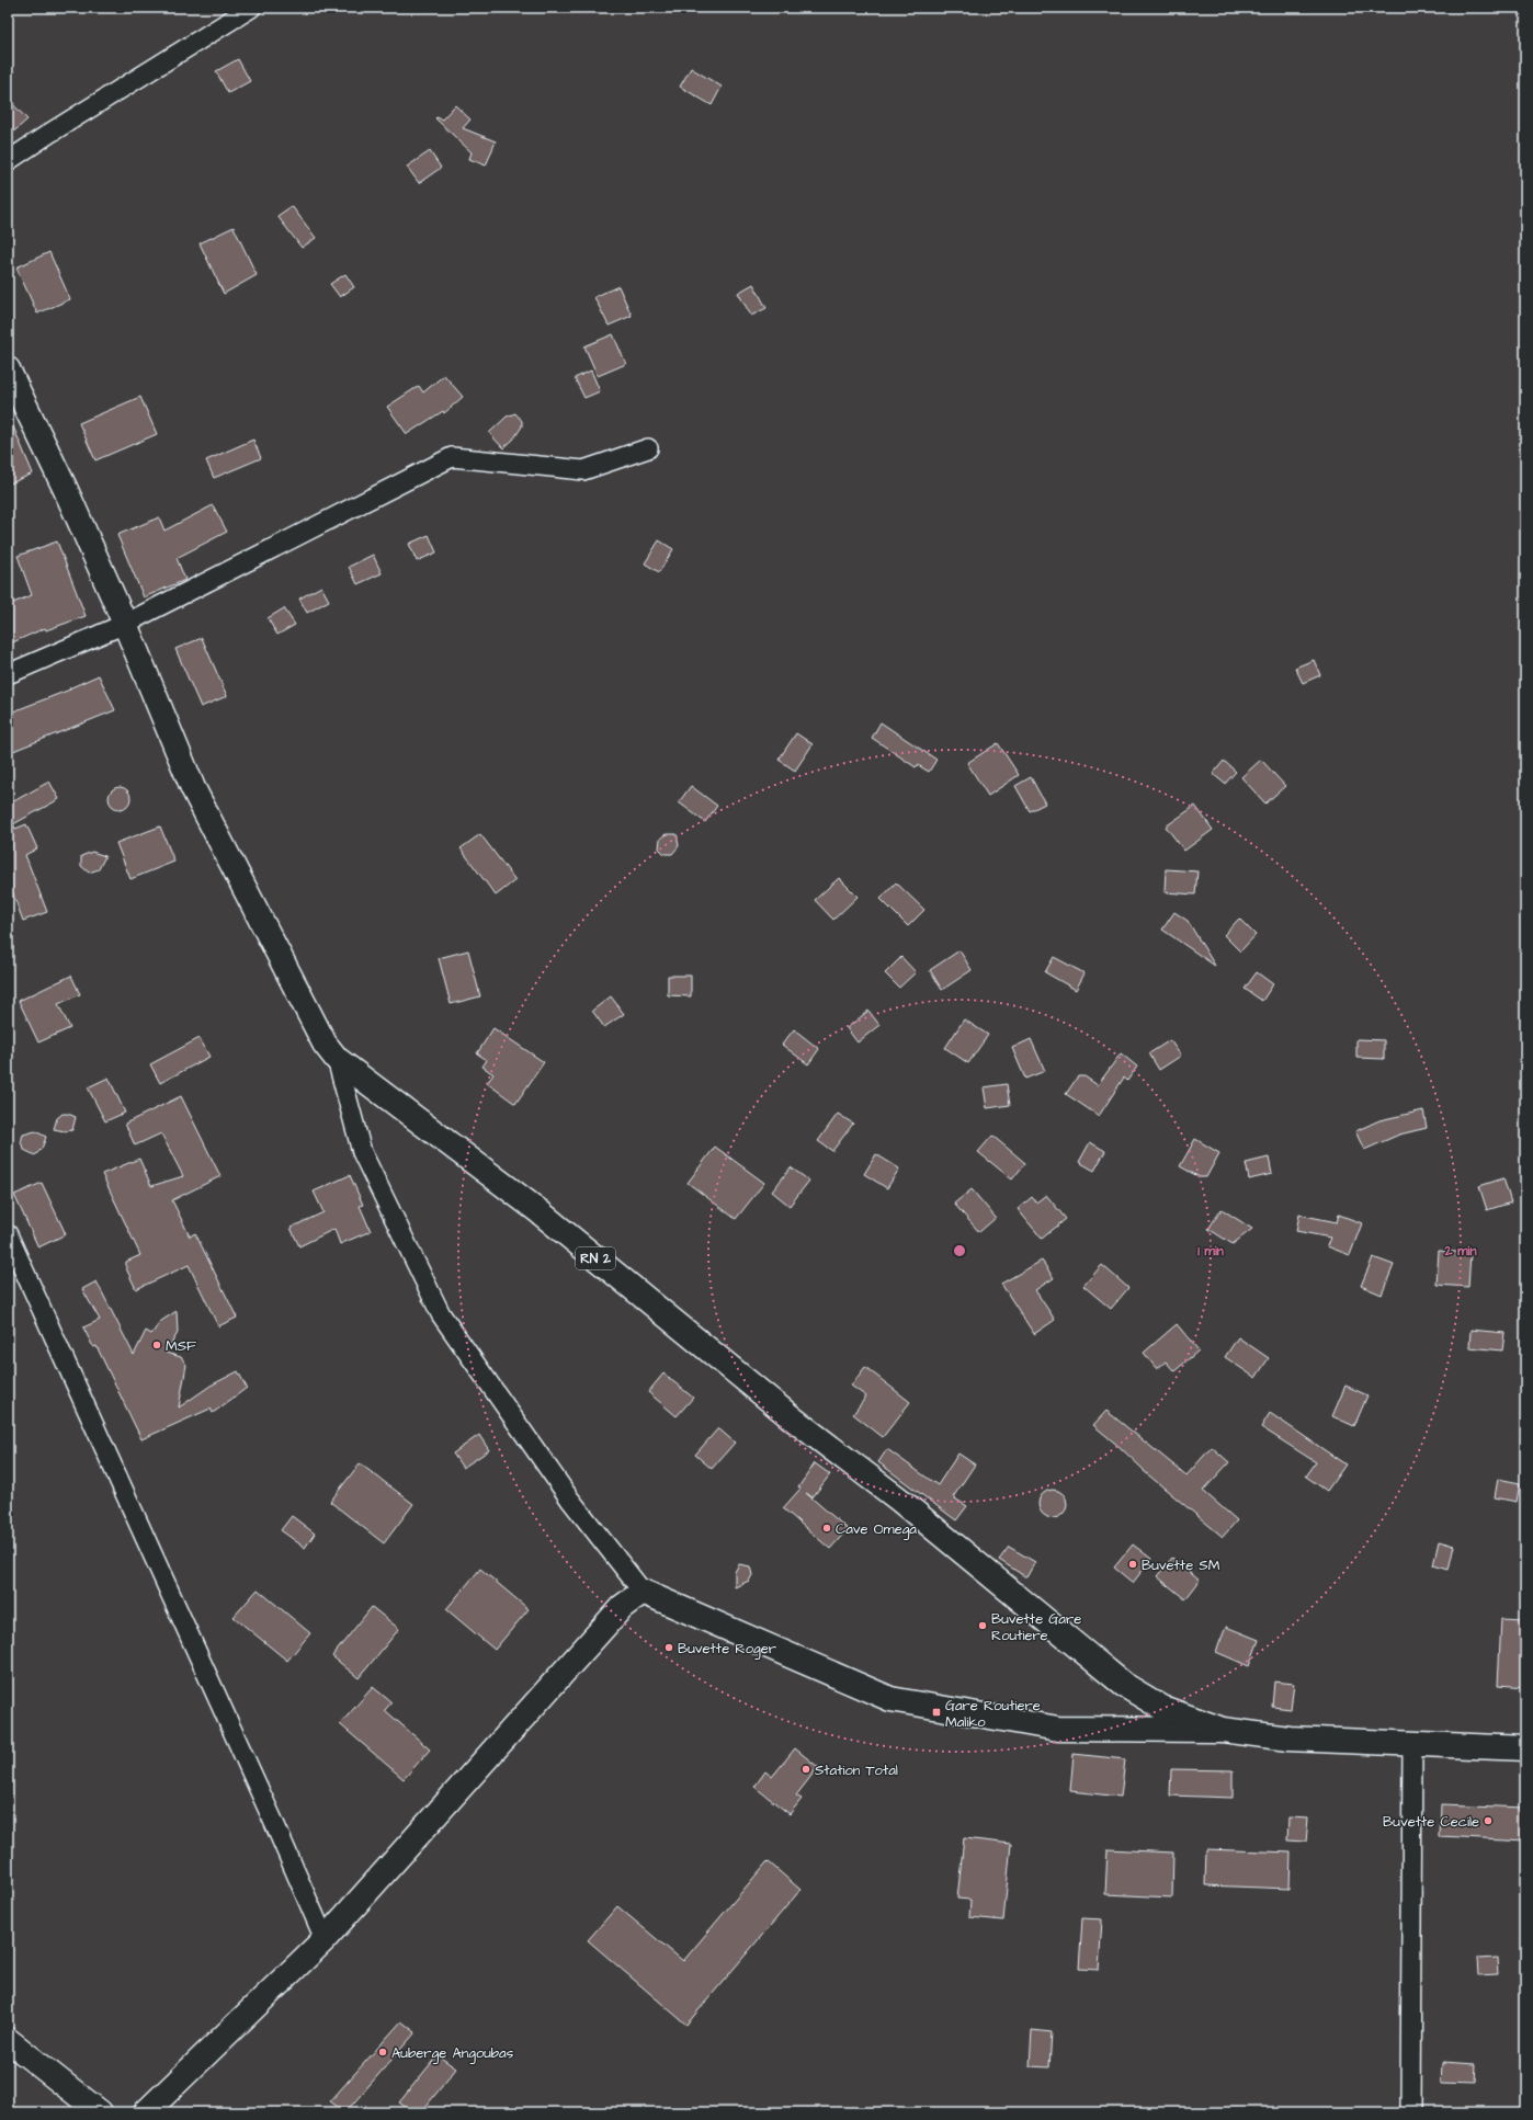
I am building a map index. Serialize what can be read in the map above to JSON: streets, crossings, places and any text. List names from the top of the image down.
{
  "streets": {
    "main road": ["RN 2"]
  },
  "places": {
    "other": [
      "MSF",
      "Cave Omega",
      "Buvette SM",
      "Buvette Gare Routiere",
      "Buvette Roger",
      "Station Total",
      "Buvette Cecile",
      "Auberge Angoubas"
    ],
    "transit": ["Gare Routiere Maliko"]
  },
  "rings": ["1 min", "2 min"]
}
